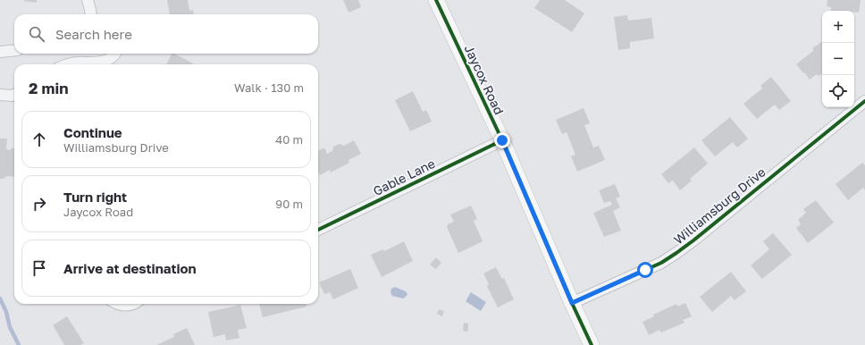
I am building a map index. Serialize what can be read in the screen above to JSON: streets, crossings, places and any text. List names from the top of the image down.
{
  "streets": {
    "street": ["Jaycox Road", "Gable Lane", "Williamsburg Drive"]
  },
  "crossings": [
    ["Jaycox Road", "Gable Lane"],
    ["Jaycox Road", "Williamsburg Drive"]
  ],
  "page": {
    "map_buttons": ["+", "−"],
    "search": "Search here",
    "heading": ["2 min", "Walk · 130 m"],
    "list": [
      ["Continue", "Williamsburg Drive", "40 m"],
      ["Turn right", "Jaycox Road", "90 m"],
      "Arrive at destination"
    ]
  }
}
